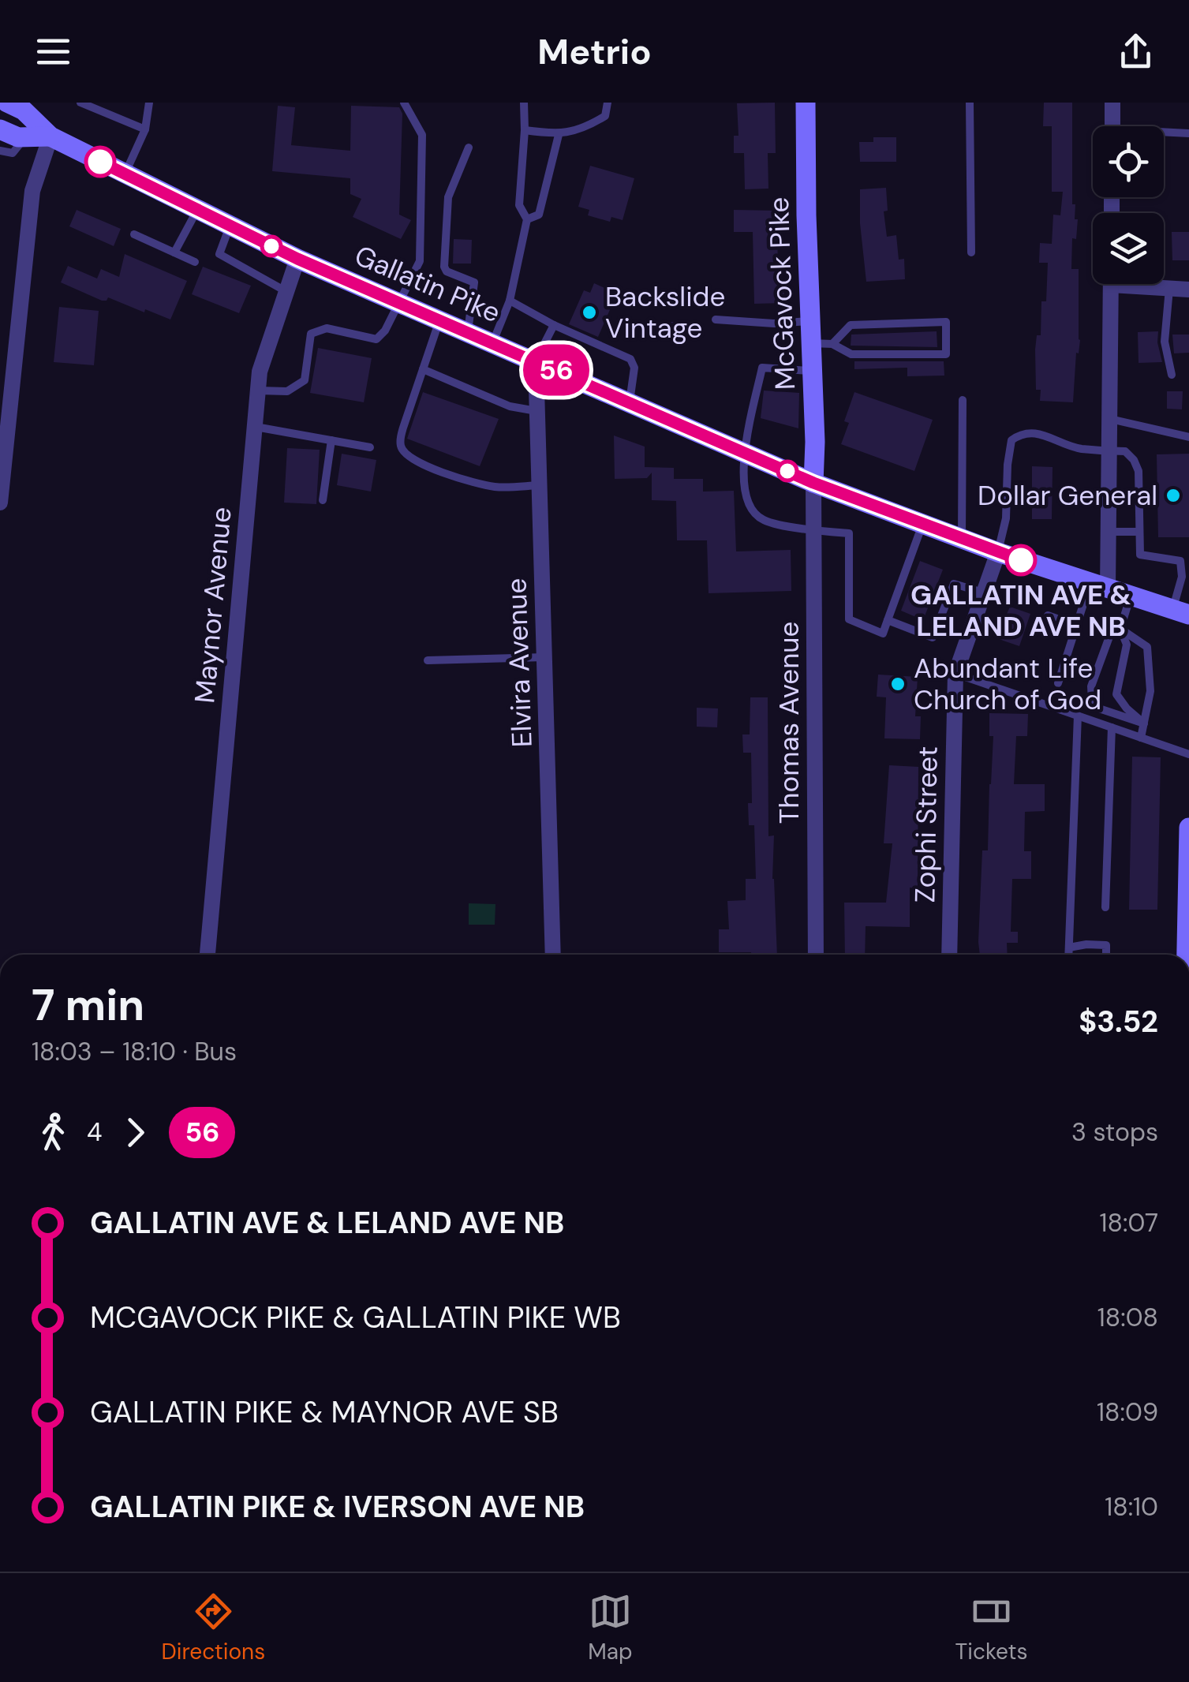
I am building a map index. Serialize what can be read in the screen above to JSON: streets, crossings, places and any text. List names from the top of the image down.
{
  "streets": {
    "main road": ["Gallatin Pike", "McGavock Pike"],
    "street": [
      "Maynor Avenue",
      "Elvira Avenue",
      "Thomas Avenue",
      "Zophi Street"
    ]
  },
  "crossings": [
    ["Gallatin Pike", "McGavock Pike"],
    ["Gallatin Pike", "Maynor Avenue"],
    ["Gallatin Pike", "Elvira Avenue"],
    ["Gallatin Pike", "Thomas Avenue"],
    ["Gallatin Pike", "Zophi Street"],
    ["McGavock Pike", "Thomas Avenue"]
  ],
  "places": [
    "Backslide Vintage",
    "Dollar General",
    "GALLATIN AVE & LELAND AVE NB",
    "Abundant Life Church of God"
  ],
  "lines": ["bus line 56"],
  "page": {
    "header": "Metrio",
    "on_map": "56",
    "heading": ["7 min", "18:03 – 18:10 · Bus", "$3.52"],
    "legs": ["4", "56", "3 stops"],
    "list": [
      {
        "name": "GALLATIN AVE & LELAND AVE NB",
        "value": "18:07"
      },
      {
        "name": "MCGAVOCK PIKE & GALLATIN PIKE WB",
        "value": "18:08"
      },
      {
        "name": "GALLATIN PIKE & MAYNOR AVE SB",
        "value": "18:09"
      },
      {
        "name": "GALLATIN PIKE & IVERSON AVE NB",
        "value": "18:10"
      }
    ],
    "tabs": ["Directions", "Map", "Tickets"]
  }
}
